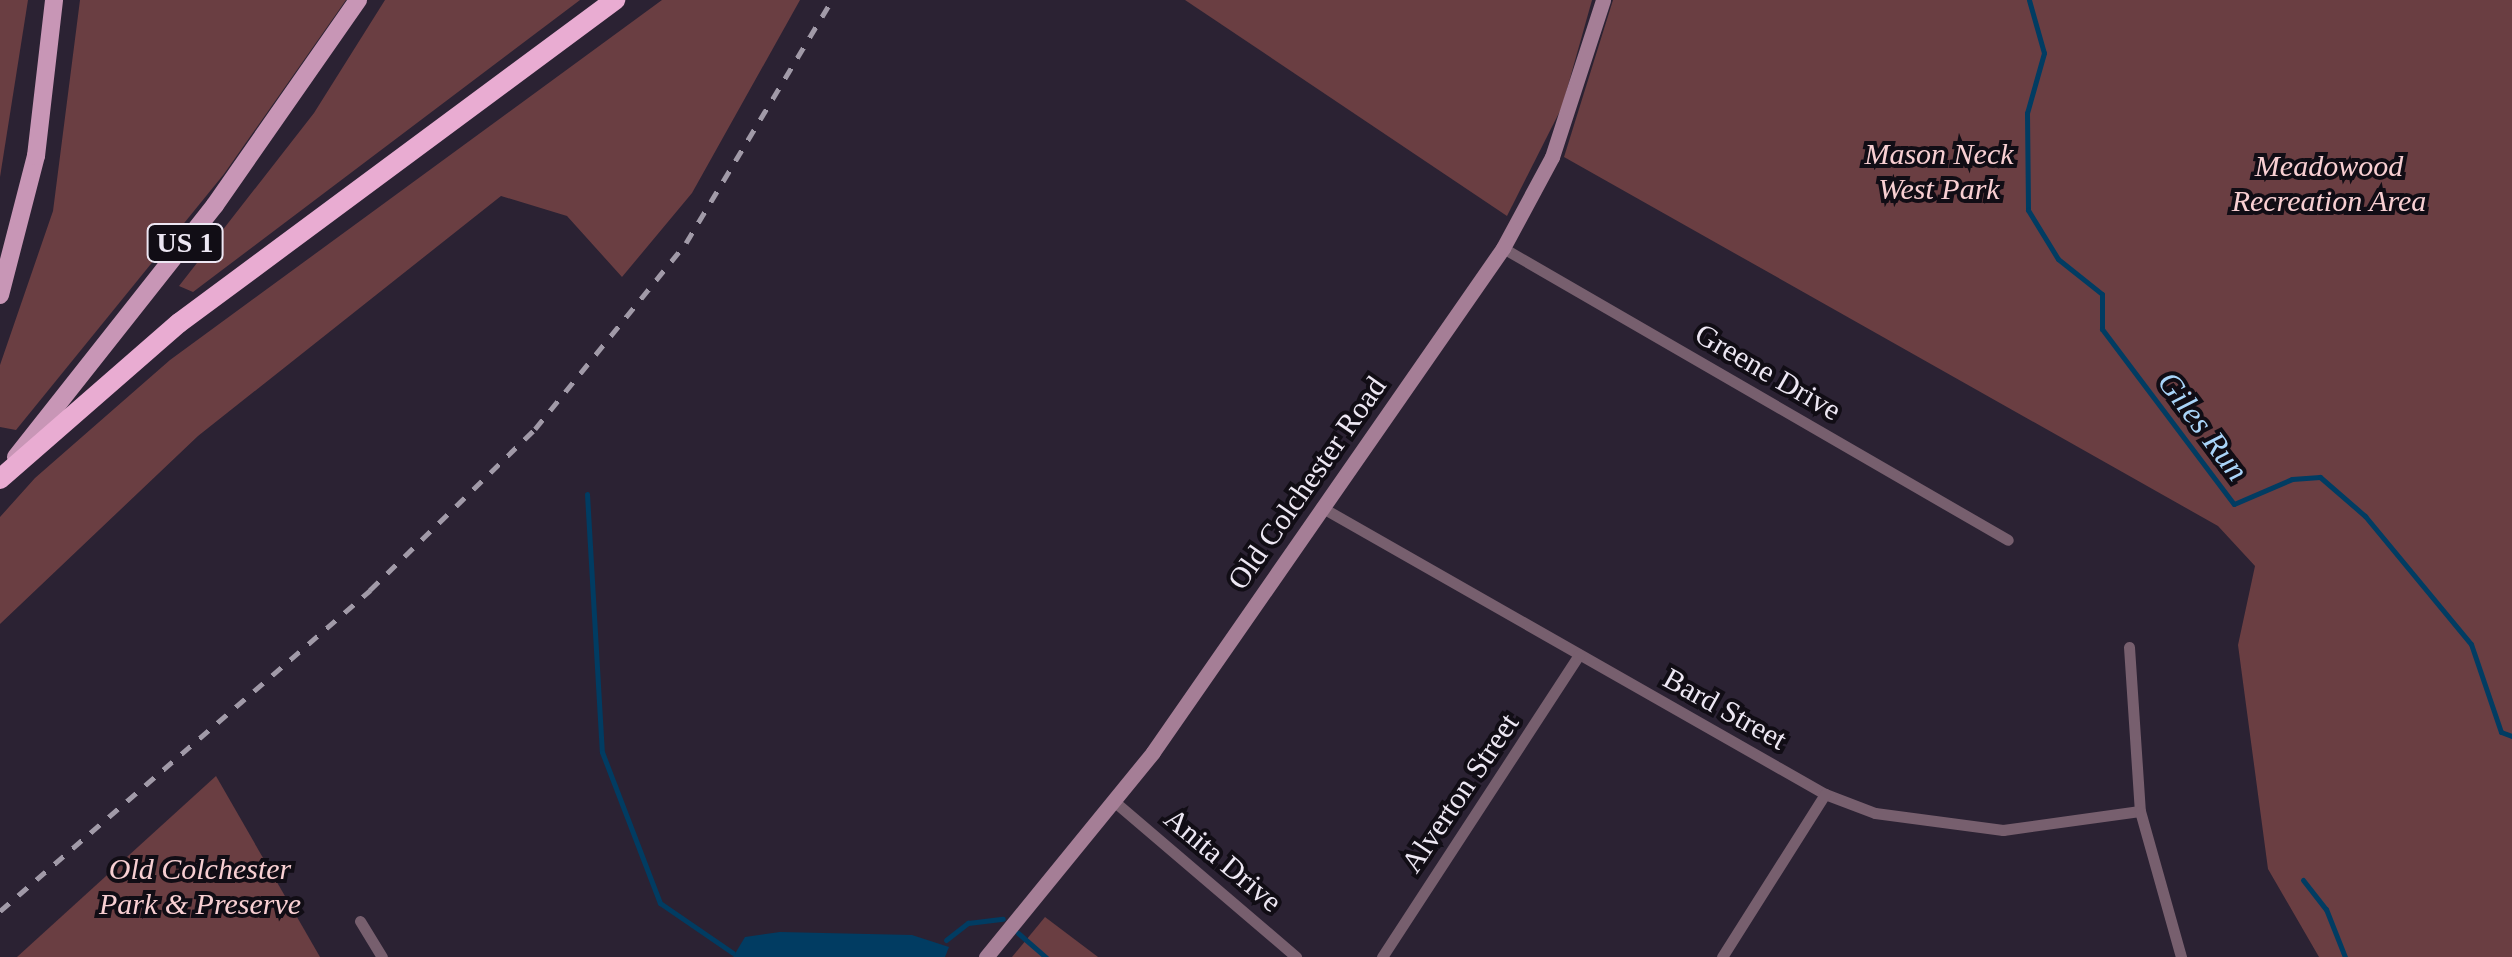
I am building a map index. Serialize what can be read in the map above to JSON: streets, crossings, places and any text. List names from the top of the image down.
{
  "streets": {
    "main road": ["US 1"],
    "street": [
      "Greene Drive",
      "Old Colchester Road",
      "Bard Street",
      "Alverton Street",
      "Anita Drive"
    ]
  },
  "crossings": [
    ["Greene Drive", "Old Colchester Road"],
    ["Old Colchester Road", "Bard Street"],
    ["Old Colchester Road", "Anita Drive"],
    ["Bard Street", "Alverton Street"]
  ],
  "water": ["Giles Run"],
  "parks": ["Mason Neck West Park", "Meadowood Recreation Area", "Old Colchester Park & Preserve"]
}
